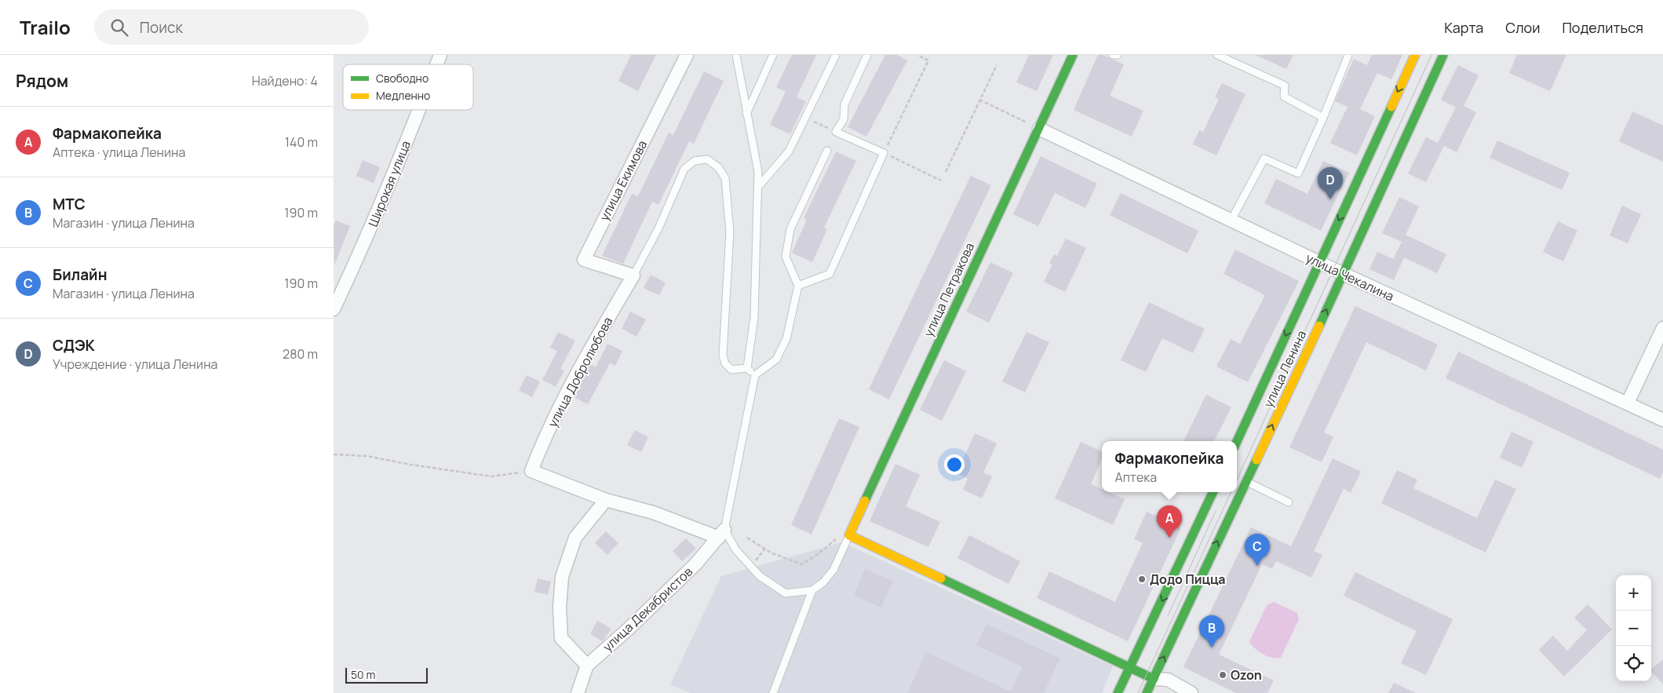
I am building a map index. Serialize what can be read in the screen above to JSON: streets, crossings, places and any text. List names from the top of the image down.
{
  "streets": {
    "main road": ["улица Петракова", "улица Ленина"],
    "street": [
      "улица Екимова",
      "Широкая улица",
      "улица Чекалина",
      "улица Добролюбова",
      "улица Декабристов"
    ]
  },
  "crossings": [
    ["улица Екимова", "улица Добролюбова"],
    ["улица Чекалина", "улица Петракова"],
    ["улица Чекалина", "улица Ленина"]
  ],
  "places": ["Додо Пицца", "Ozon"],
  "legend": ["Свободно", "Медленно"],
  "scale_bar": "50 m",
  "page": {
    "header": "Trailo",
    "search": "Поиск",
    "nav": ["Карта", "Слои", "Поделиться"],
    "heading": ["Рядом", "Найдено: 4"],
    "list": [
      {
        "mark": "A",
        "name": "Фармакопейка",
        "note": "Аптека · улица Ленина",
        "value": "140 m"
      },
      {
        "mark": "B",
        "name": "МТС",
        "note": "Магазин · улица Ленина",
        "value": "190 m"
      },
      {
        "mark": "C",
        "name": "Билайн",
        "note": "Магазин · улица Ленина",
        "value": "190 m"
      },
      {
        "mark": "D",
        "name": "СДЭК",
        "note": "Учреждение · улица Ленина",
        "value": "280 m"
      }
    ],
    "pins": [
      "D",
      "A",
      "C",
      "B"
    ],
    "popup": ["Фармакопейка", "Аптека"],
    "map_buttons": ["+", "−"],
    "scale": "50 m"
  }
}
